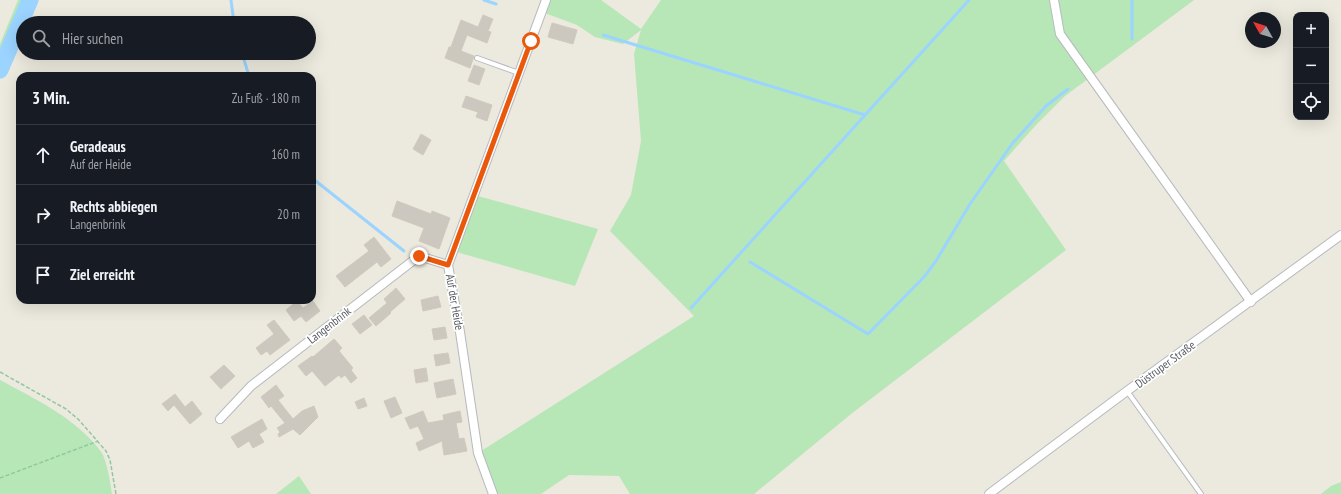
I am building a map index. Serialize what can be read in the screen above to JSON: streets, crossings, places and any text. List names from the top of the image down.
{
  "streets": {
    "street": ["Auf der Heide", "Langenbrink", "Düstruper Straße"]
  },
  "crossings": [
    ["Auf der Heide", "Langenbrink"]
  ],
  "north": "top left",
  "page": {
    "map_buttons": ["+", "−"],
    "search": "Hier suchen",
    "heading": ["3 Min.", "Zu Fuß · 180 m"],
    "list": [
      ["Geradeaus", "Auf der Heide", "160 m"],
      ["Rechts abbiegen", "Langenbrink", "20 m"],
      "Ziel erreicht"
    ]
  }
}
